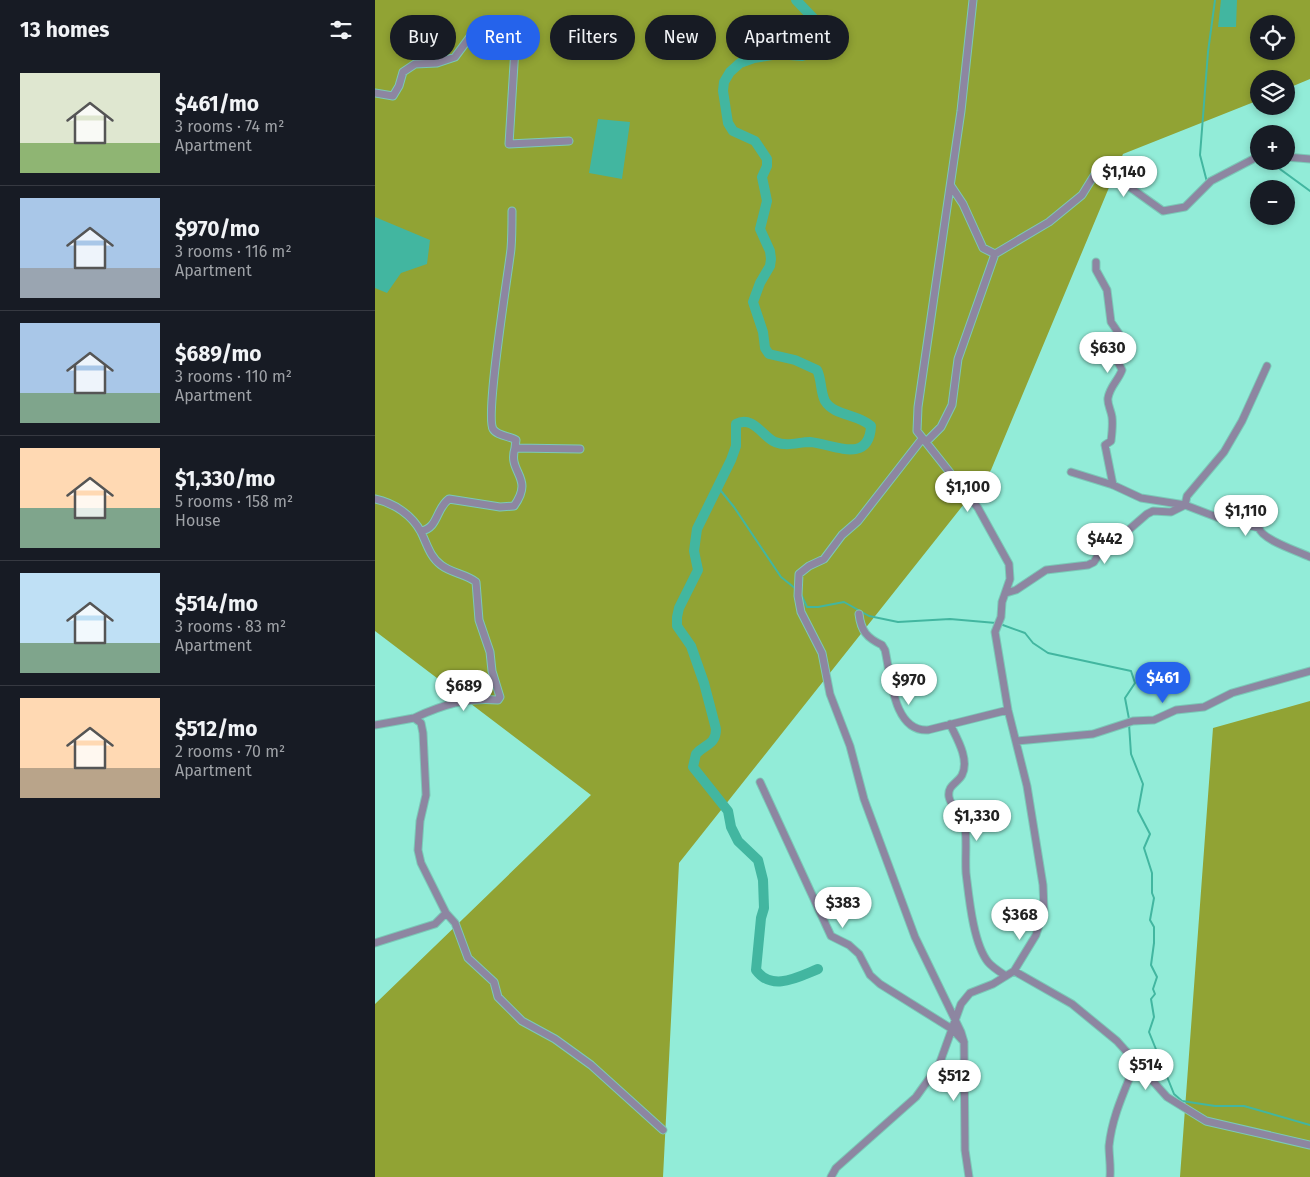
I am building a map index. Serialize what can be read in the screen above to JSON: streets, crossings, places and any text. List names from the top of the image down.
{
  "page": {
    "heading": "13 homes",
    "map_buttons": ["+", "−"],
    "chip": [
      "Buy",
      "Rent",
      "Filters",
      "New",
      "Apartment"
    ],
    "list": [
      {
        "name": "$461/mo",
        "note": "3 rooms · 74 m² · Apartment"
      },
      {
        "name": "$970/mo",
        "note": "3 rooms · 116 m² · Apartment"
      },
      {
        "name": "$689/mo",
        "note": "3 rooms · 110 m² · Apartment"
      },
      {
        "name": "$1,330/mo",
        "note": "5 rooms · 158 m² · House"
      },
      {
        "name": "$514/mo",
        "note": "3 rooms · 83 m² · Apartment"
      },
      {
        "name": "$512/mo",
        "note": "2 rooms · 70 m² · Apartment"
      }
    ],
    "price": [
      "$1,140",
      "$630",
      "$1,100",
      "$1,110",
      "$442",
      "$461",
      "$970",
      "$689",
      "$1,330",
      "$383",
      "$368",
      "$514",
      "$512"
    ]
  }
}
